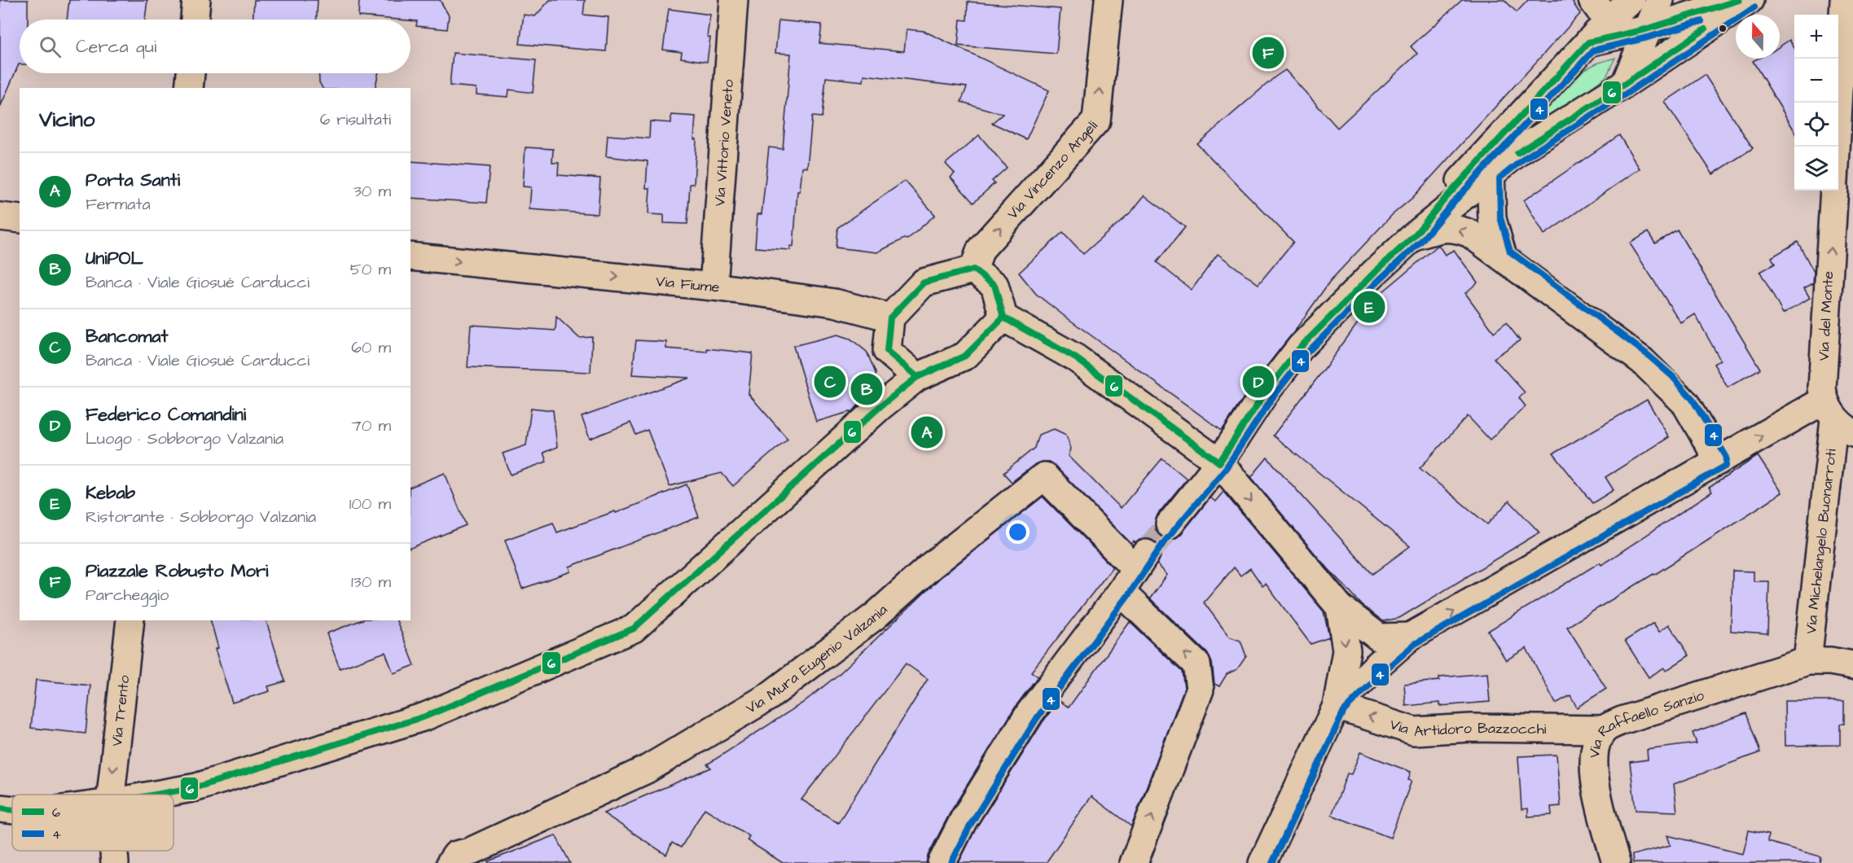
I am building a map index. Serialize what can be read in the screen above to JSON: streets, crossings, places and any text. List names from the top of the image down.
{
  "streets": {
    "street": [
      "Via Vittorio Veneto",
      "Via Vincenzo Angeli",
      "Via Fiume",
      "Via del Monte",
      "Via Michelangelo Buonarroti",
      "Via Mura Eugenio Valzania",
      "Via Trento",
      "Via Artidoro Bazzocchi",
      "Via Raffaello Sanzio"
    ]
  },
  "crossings": [
    ["Via Vittorio Veneto", "Via Fiume"],
    ["Via Vincenzo Angeli", "Via Fiume"],
    ["Via del Monte", "Via Michelangelo Buonarroti"],
    ["Via Michelangelo Buonarroti", "Via Raffaello Sanzio"],
    ["Via Artidoro Bazzocchi", "Via Raffaello Sanzio"]
  ],
  "one_way": [
    "Via Vincenzo Angeli",
    "Via Fiume",
    "Via del Monte",
    "Via Trento",
    "Via Artidoro Bazzocchi"
  ],
  "lines": ["transit line 6", "transit line 4"],
  "legend": ["6", "4"],
  "north": "top",
  "page": {
    "map_buttons": ["+", "−"],
    "search": "Cerca qui",
    "pins": [
      "F",
      "E",
      "C",
      "D",
      "B",
      "A"
    ],
    "heading": ["Vicino", "6 risultati"],
    "list": [
      {
        "mark": "A",
        "name": "Porta Santi",
        "note": "Fermata",
        "value": "30 m"
      },
      {
        "mark": "B",
        "name": "UniPOL",
        "note": "Banca · Viale Giosuè Carducci",
        "value": "50 m"
      },
      {
        "mark": "C",
        "name": "Bancomat",
        "note": "Banca · Viale Giosuè Carducci",
        "value": "60 m"
      },
      {
        "mark": "D",
        "name": "Federico Comandini",
        "note": "Luogo · Sobborgo Valzania",
        "value": "70 m"
      },
      {
        "mark": "E",
        "name": "Kebab",
        "note": "Ristorante · Sobborgo Valzania",
        "value": "100 m"
      },
      {
        "mark": "F",
        "name": "Piazzale Robusto Mori",
        "note": "Parcheggio",
        "value": "130 m"
      }
    ]
  }
}
